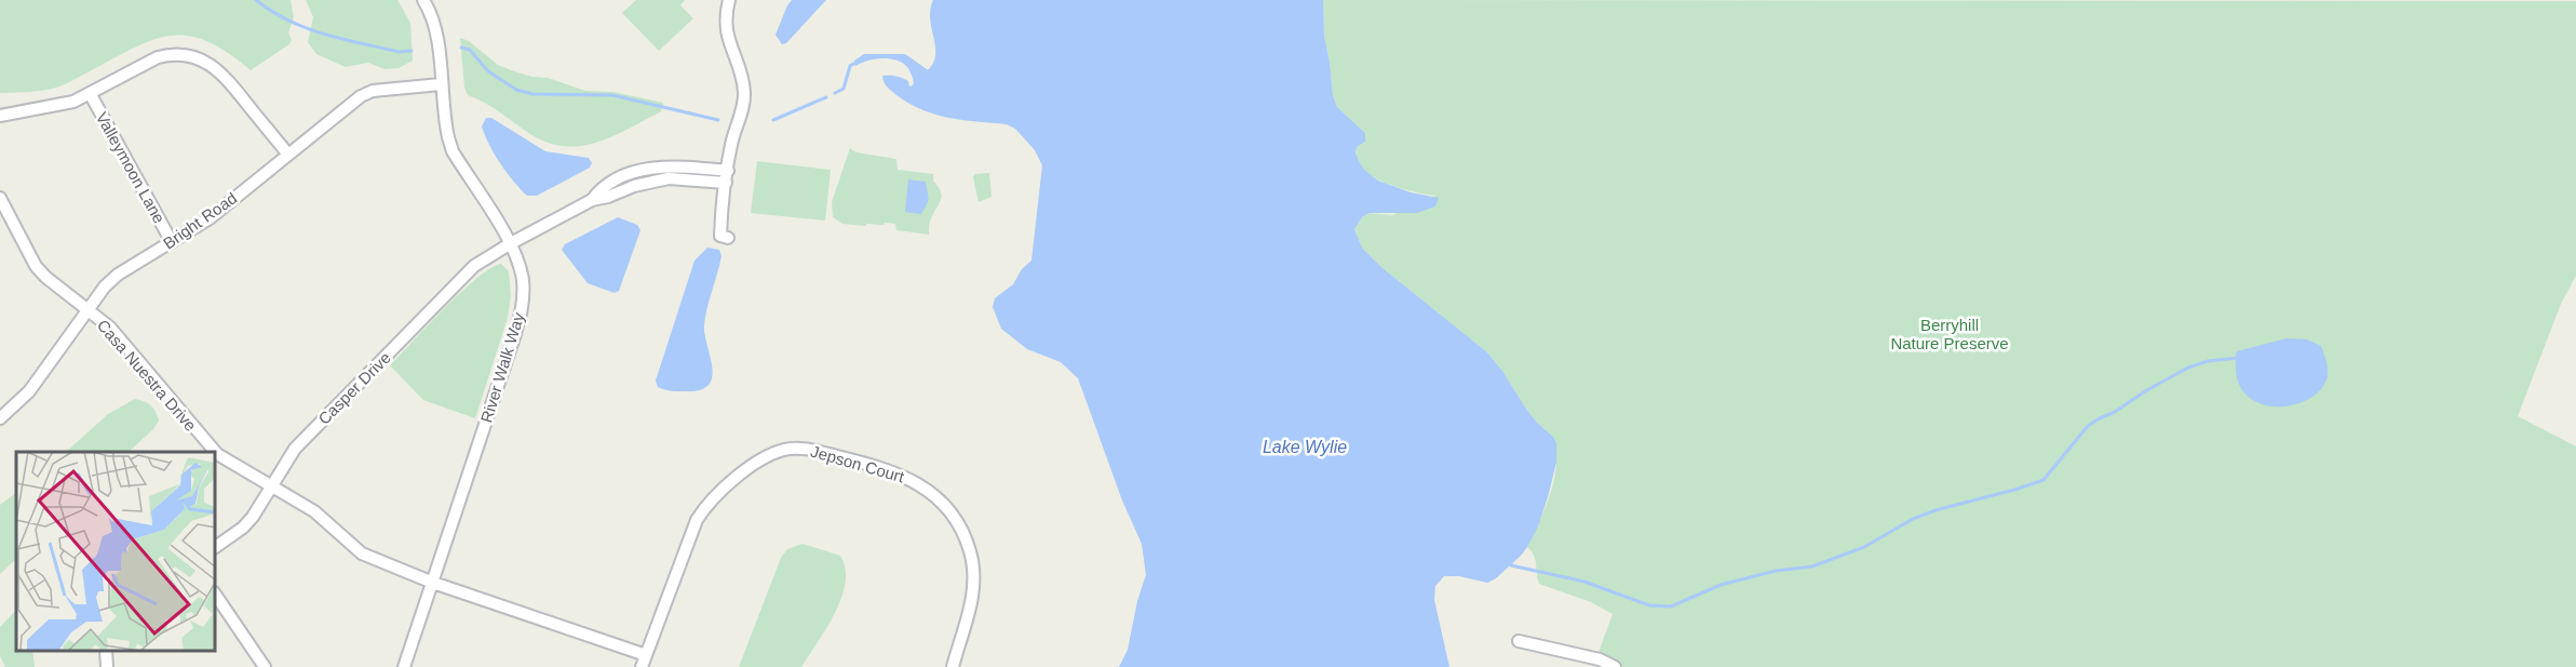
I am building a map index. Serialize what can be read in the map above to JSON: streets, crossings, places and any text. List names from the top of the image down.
{
  "streets": {
    "street": [
      "Valleymoon Lane",
      "Bright Road",
      "River Walk Way",
      "Casa Nuestra Drive",
      "Casper Drive",
      "Jepson Court"
    ]
  },
  "crossings": [
    ["Valleymoon Lane", "Bright Road"],
    ["Bright Road", "River Walk Way"],
    ["Bright Road", "Casa Nuestra Drive"],
    ["River Walk Way", "Casa Nuestra Drive"],
    ["River Walk Way", "Casper Drive"],
    ["Casa Nuestra Drive", "Casper Drive"],
    ["Casa Nuestra Drive", "Jepson Court"]
  ],
  "water": ["Lake Wylie"],
  "parks": ["Berryhill Nature Preserve"]
}
